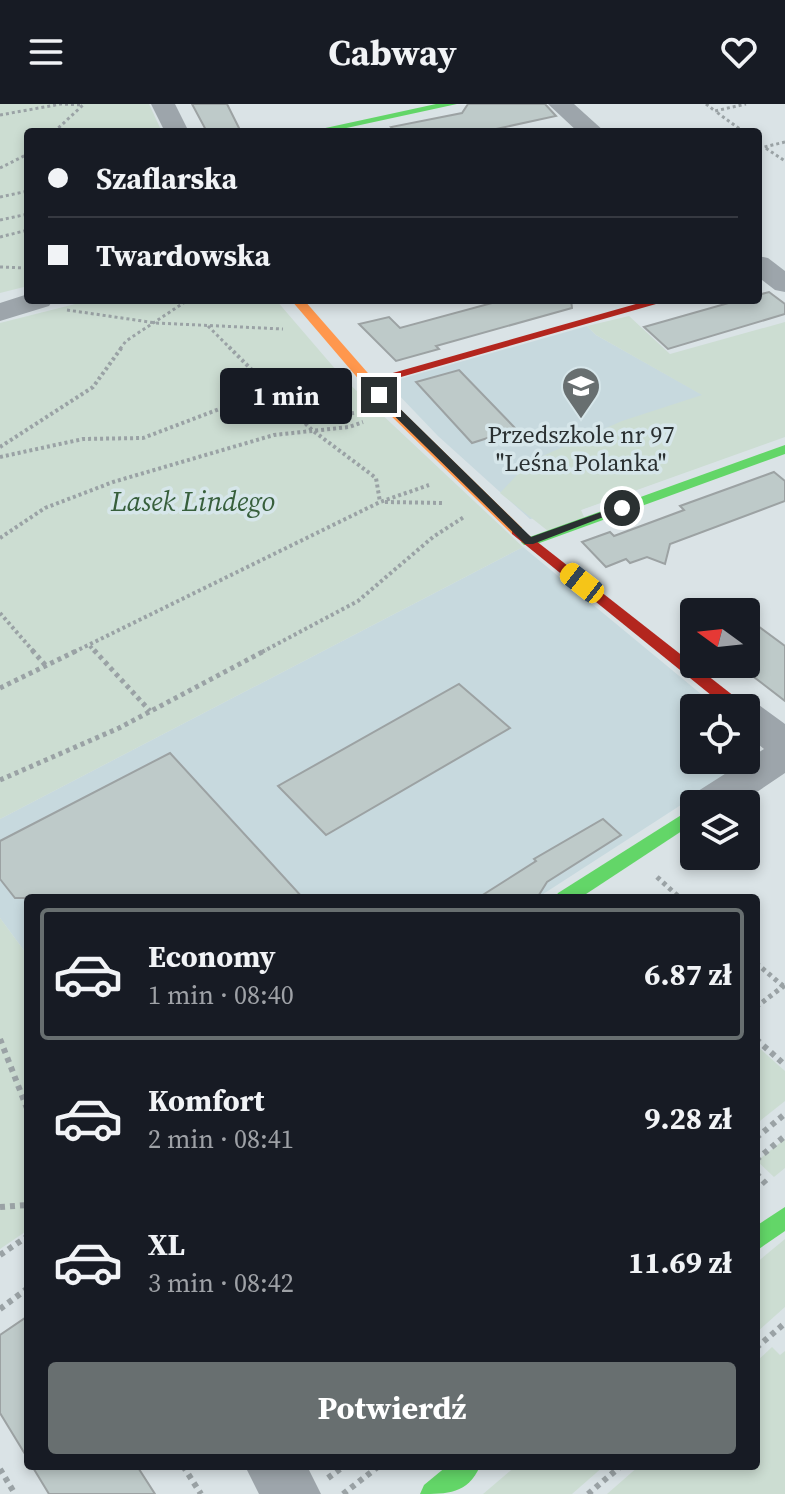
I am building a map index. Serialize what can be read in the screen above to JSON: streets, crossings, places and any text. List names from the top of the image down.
{
  "parks": ["Lasek Lindego"],
  "places": {
    "school or university": ["Przedszkole nr 97 \"Leśna Polanka\""]
  },
  "north": "left",
  "page": {
    "header": "Cabway",
    "banner": ["Szaflarska", "Twardowska"],
    "bubble": "1 min",
    "list": [
      {
        "name": "Economy",
        "note": "1 min · 08:40",
        "value": "6.87 zł"
      },
      {
        "name": "Komfort",
        "note": "2 min · 08:41",
        "value": "9.28 zł"
      },
      {
        "name": "XL",
        "note": "3 min · 08:42",
        "value": "11.69 zł"
      }
    ],
    "buttons": "Potwierdź"
  }
}
